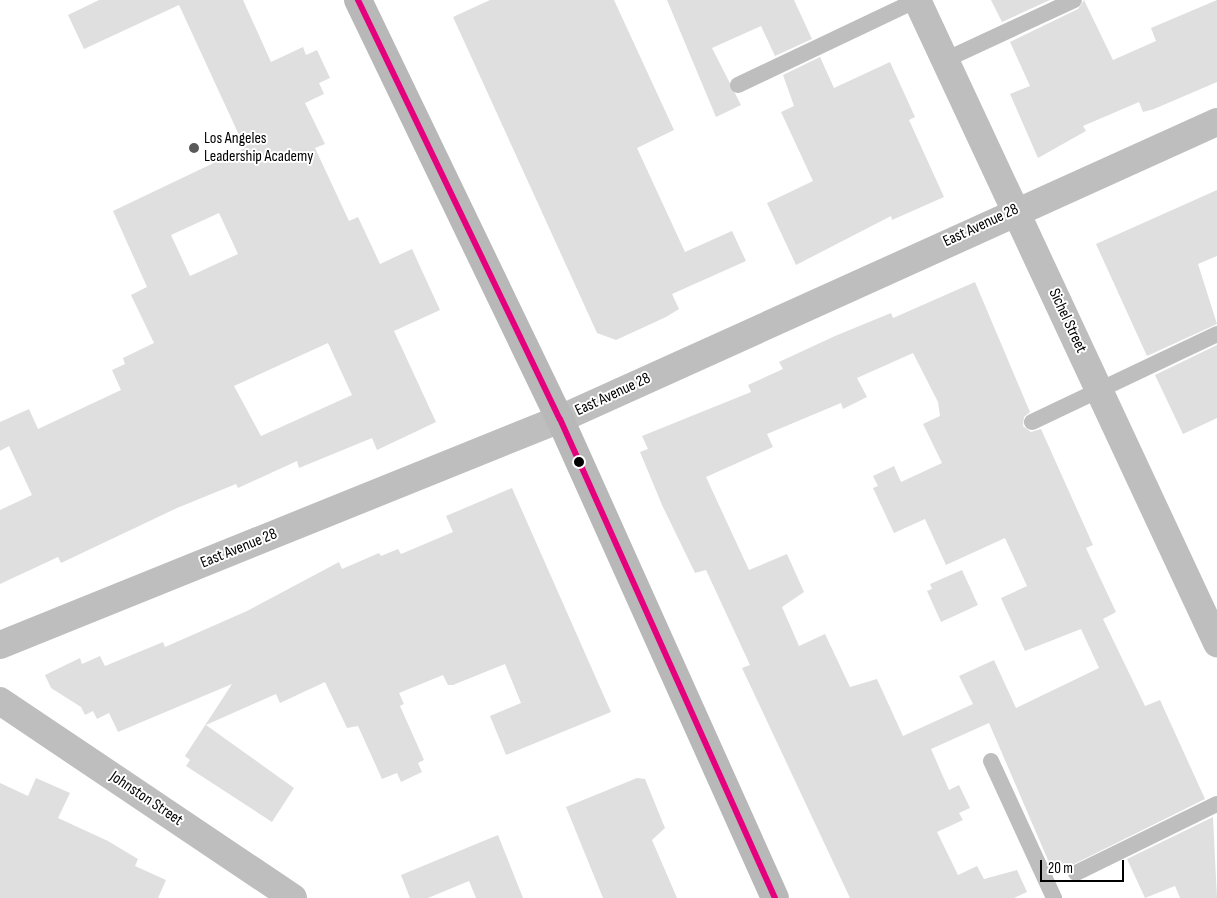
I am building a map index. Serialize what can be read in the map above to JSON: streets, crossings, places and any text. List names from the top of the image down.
{
  "streets": {
    "street": ["East Avenue 28", "Sichel Street", "Johnston Street"]
  },
  "crossings": [
    ["East Avenue 28", "Sichel Street"]
  ],
  "places": ["Los Angeles Leadership Academy"],
  "scale_bar": "20 m"
}
